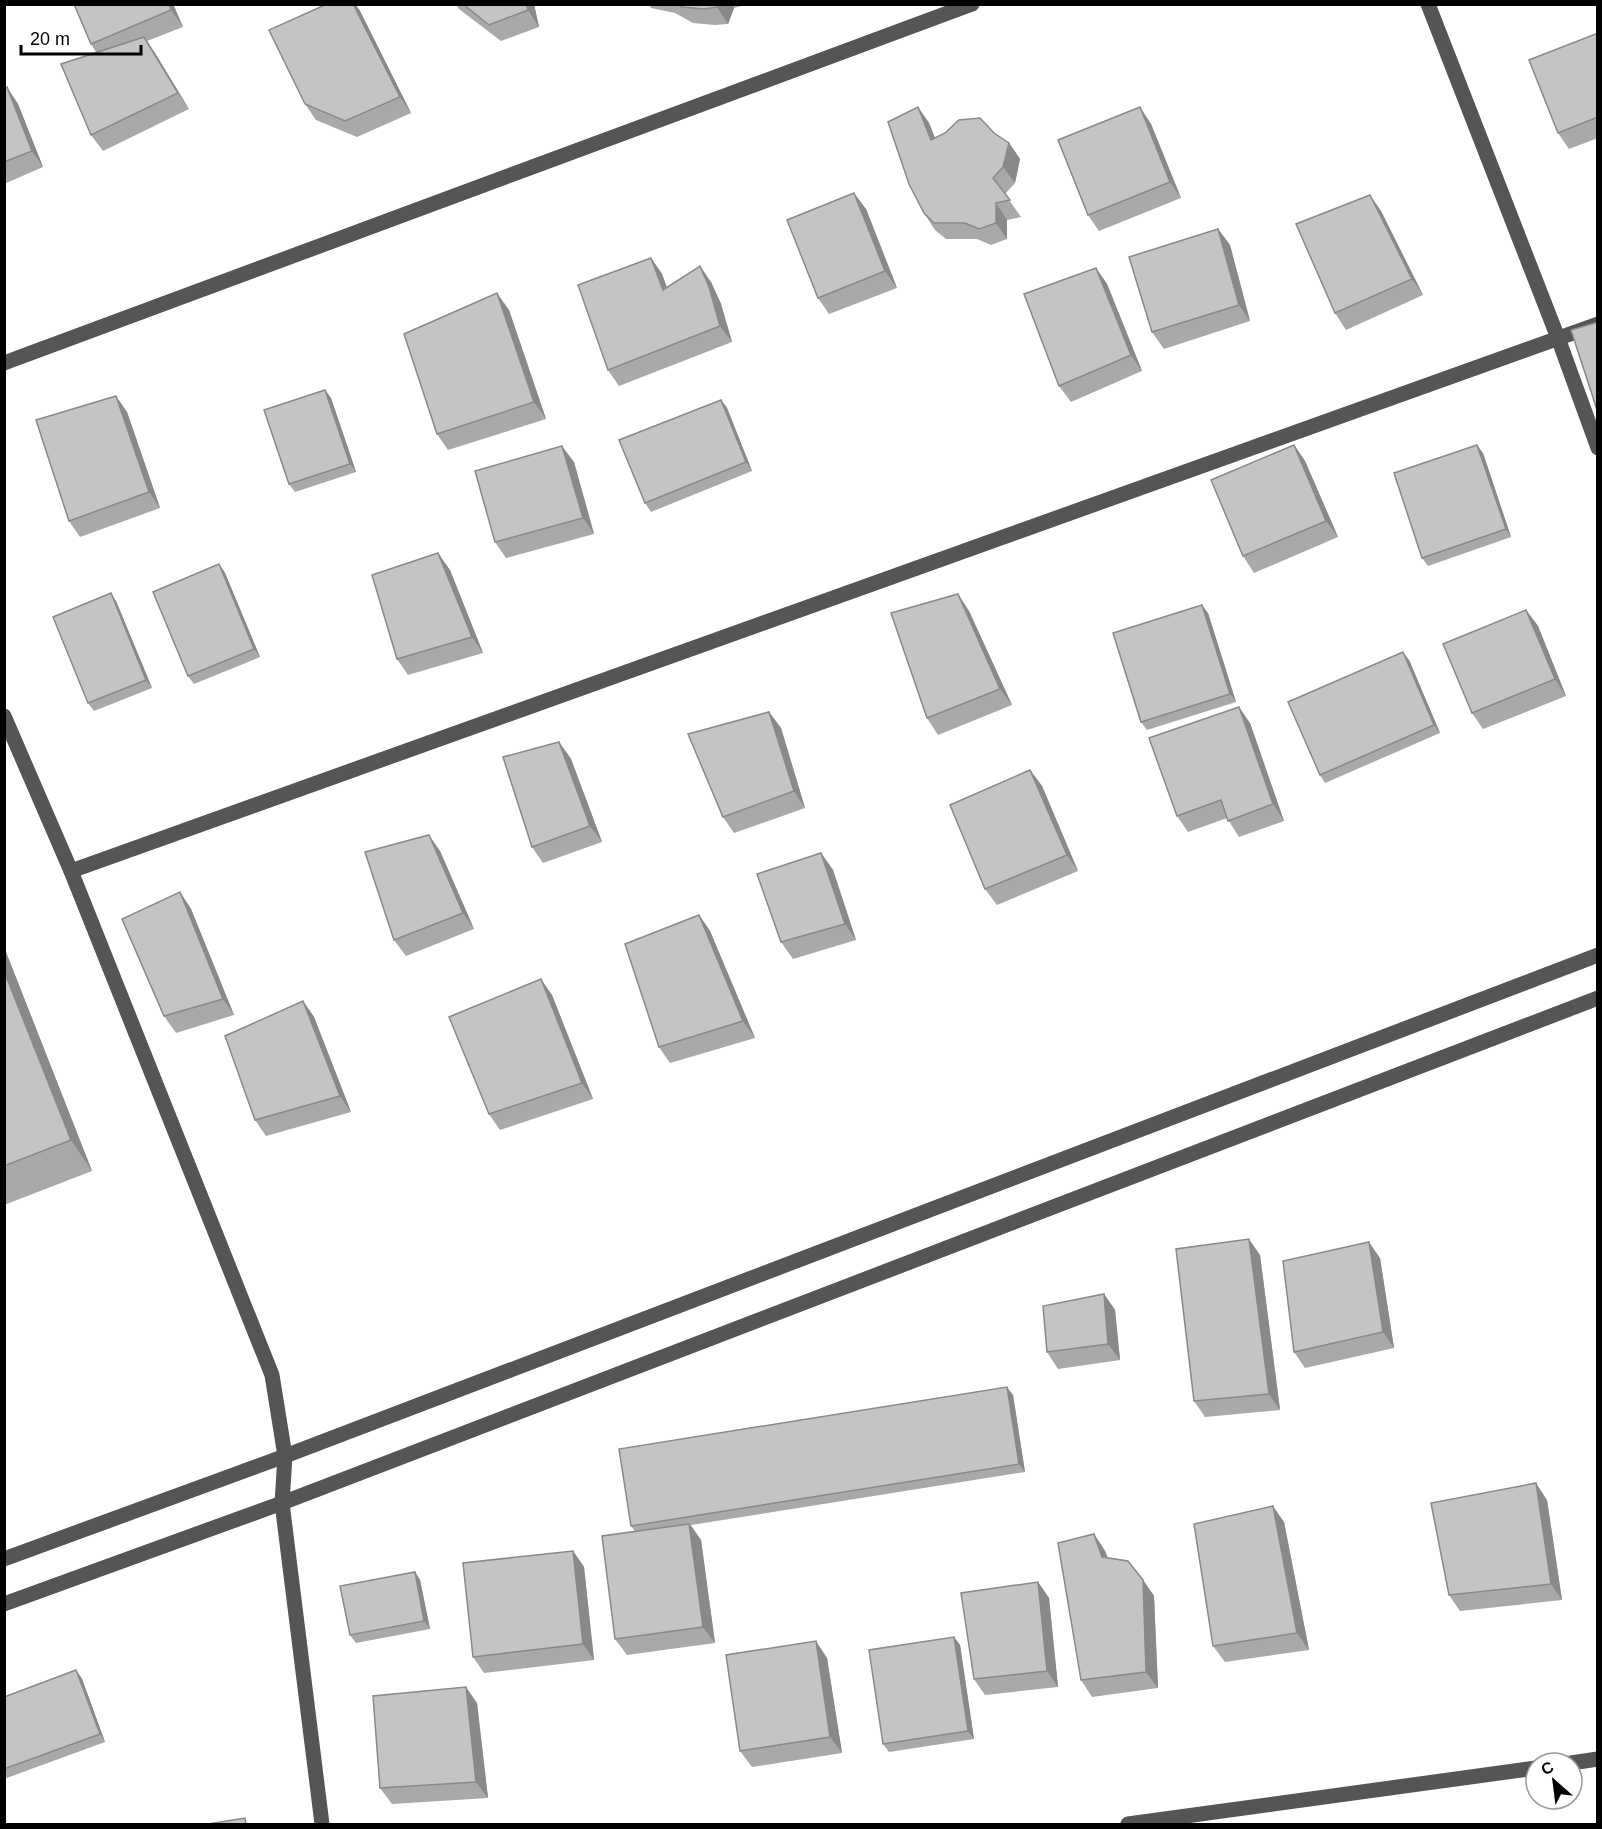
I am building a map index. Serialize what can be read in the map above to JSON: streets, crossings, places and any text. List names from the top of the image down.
{
  "scale_bar": "20 m",
  "north": "top left"
}
